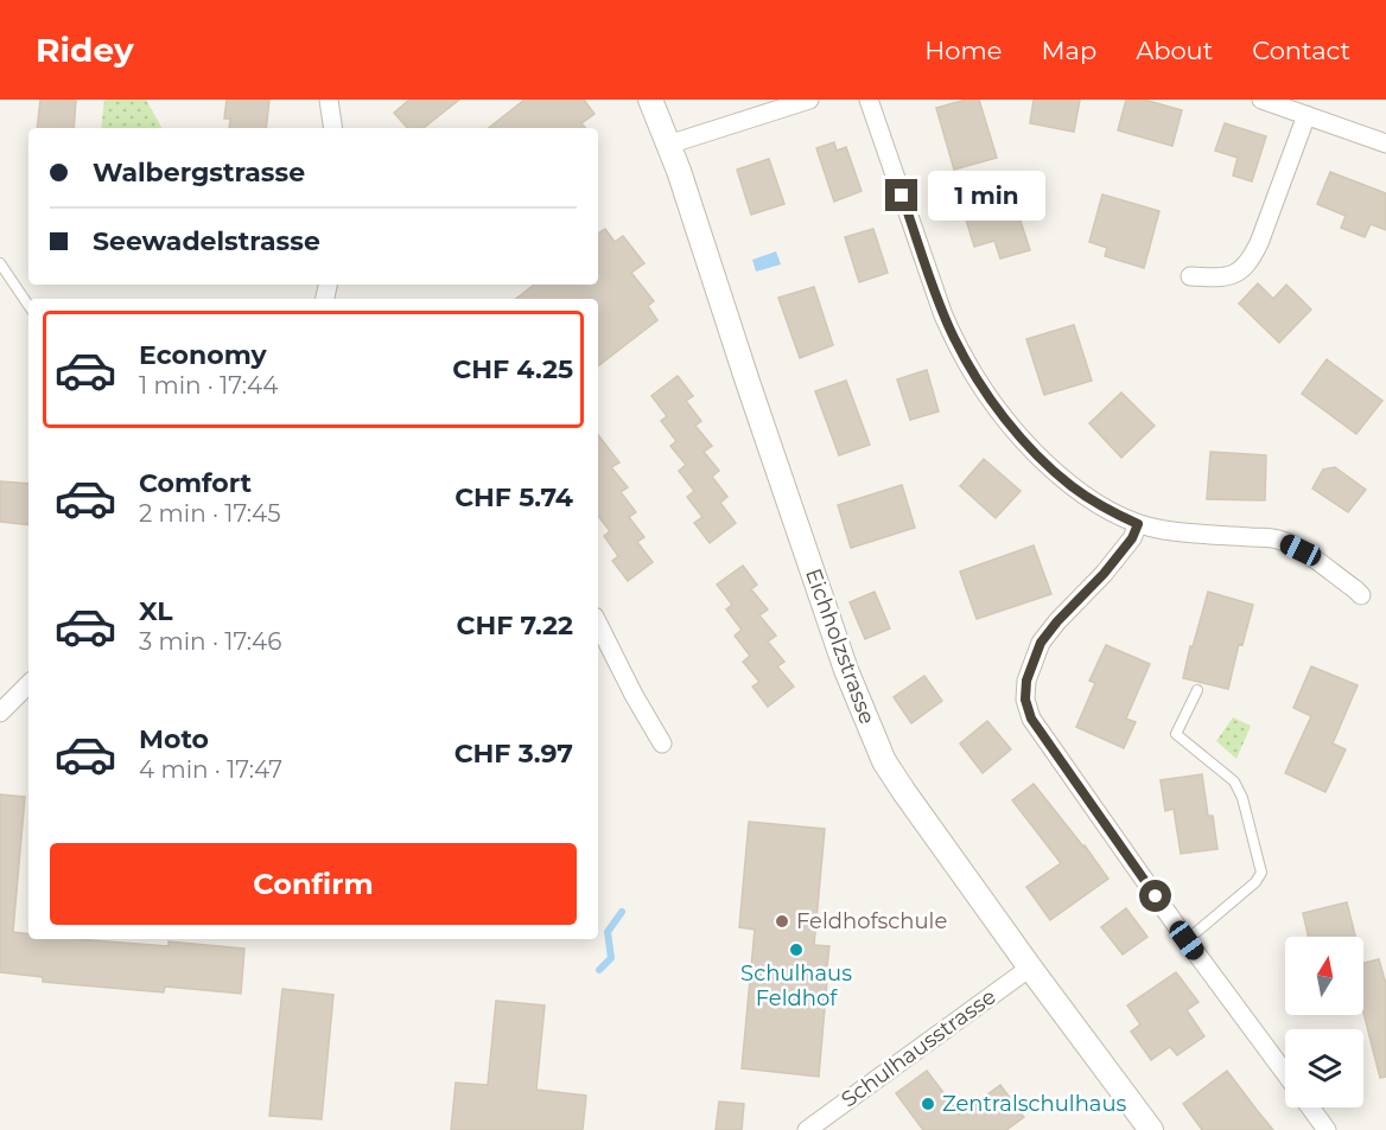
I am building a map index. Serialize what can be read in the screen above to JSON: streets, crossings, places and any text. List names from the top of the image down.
{
  "streets": {
    "street": ["Eichholzstrasse", "Schulhausstrasse"]
  },
  "crossings": [
    ["Eichholzstrasse", "Schulhausstrasse"]
  ],
  "places": ["Feldhofschule", "Schulhaus Feldhof", "Zentralschulhaus"],
  "north": "top",
  "page": {
    "header": "Ridey",
    "nav": [
      "Home",
      "Map",
      "About",
      "Contact"
    ],
    "banner": ["Walbergstrasse", "Seewadelstrasse"],
    "bubble": "1 min",
    "list": [
      {
        "name": "Economy",
        "note": "1 min · 17:44",
        "value": "CHF 4.25"
      },
      {
        "name": "Comfort",
        "note": "2 min · 17:45",
        "value": "CHF 5.74"
      },
      {
        "name": "XL",
        "note": "3 min · 17:46",
        "value": "CHF 7.22"
      },
      {
        "name": "Moto",
        "note": "4 min · 17:47",
        "value": "CHF 3.97"
      }
    ],
    "buttons": "Confirm"
  }
}
